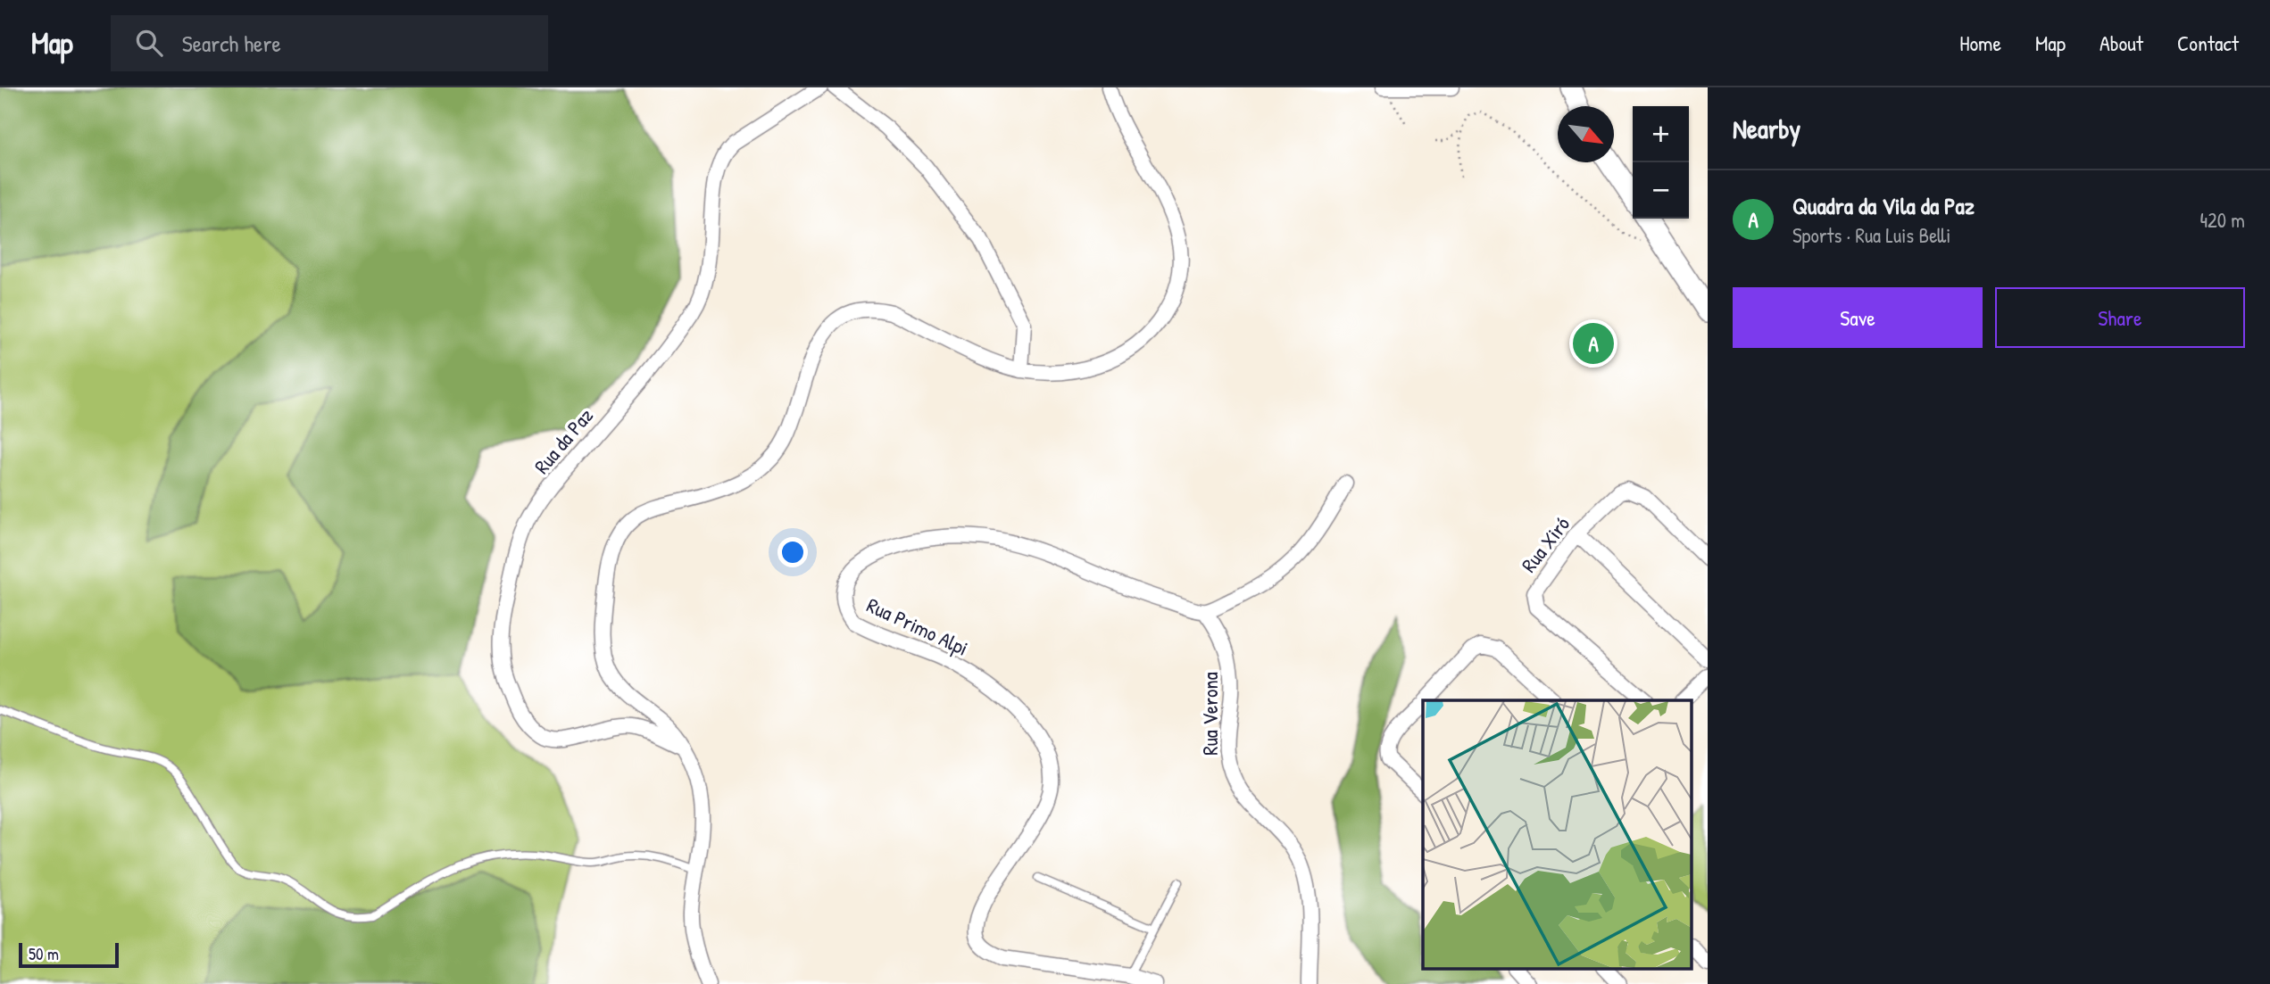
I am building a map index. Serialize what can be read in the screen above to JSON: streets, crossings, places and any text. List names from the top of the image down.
{
  "streets": {
    "street": [
      "Rua da Paz",
      "Rua Xiró",
      "Rua Primo Alpi",
      "Rua Verona"
    ]
  },
  "crossings": [
    ["Rua Primo Alpi", "Rua Verona"]
  ],
  "scale_bar": "50 m",
  "north": "bottom right",
  "page": {
    "header": "Map",
    "search": "Search here",
    "nav": [
      "Home",
      "Map",
      "About",
      "Contact"
    ],
    "heading": "Nearby",
    "map_buttons": ["+", "−"],
    "list": [
      {
        "mark": "A",
        "name": "Quadra da Vila da Paz",
        "note": "Sports · Rua Luis Belli",
        "value": "420 m"
      }
    ],
    "buttons": ["Save", "Share"],
    "pins": "A",
    "scale": "50 m"
  }
}
